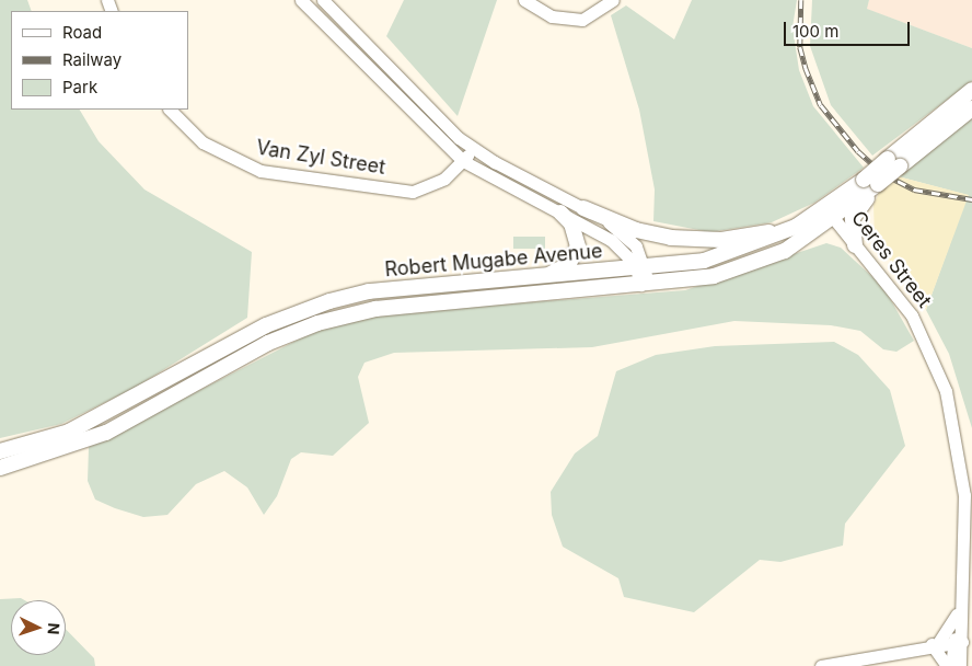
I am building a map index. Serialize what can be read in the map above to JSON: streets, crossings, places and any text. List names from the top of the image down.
{
  "streets": {
    "main road": ["Robert Mugabe Avenue"],
    "street": ["Van Zyl Street", "Ceres Street"]
  },
  "crossings": [
    ["Ceres Street", "Robert Mugabe Avenue"]
  ],
  "legend": ["Road", "Railway", "Park"],
  "scale_bar": "100 m",
  "north": "right"
}
